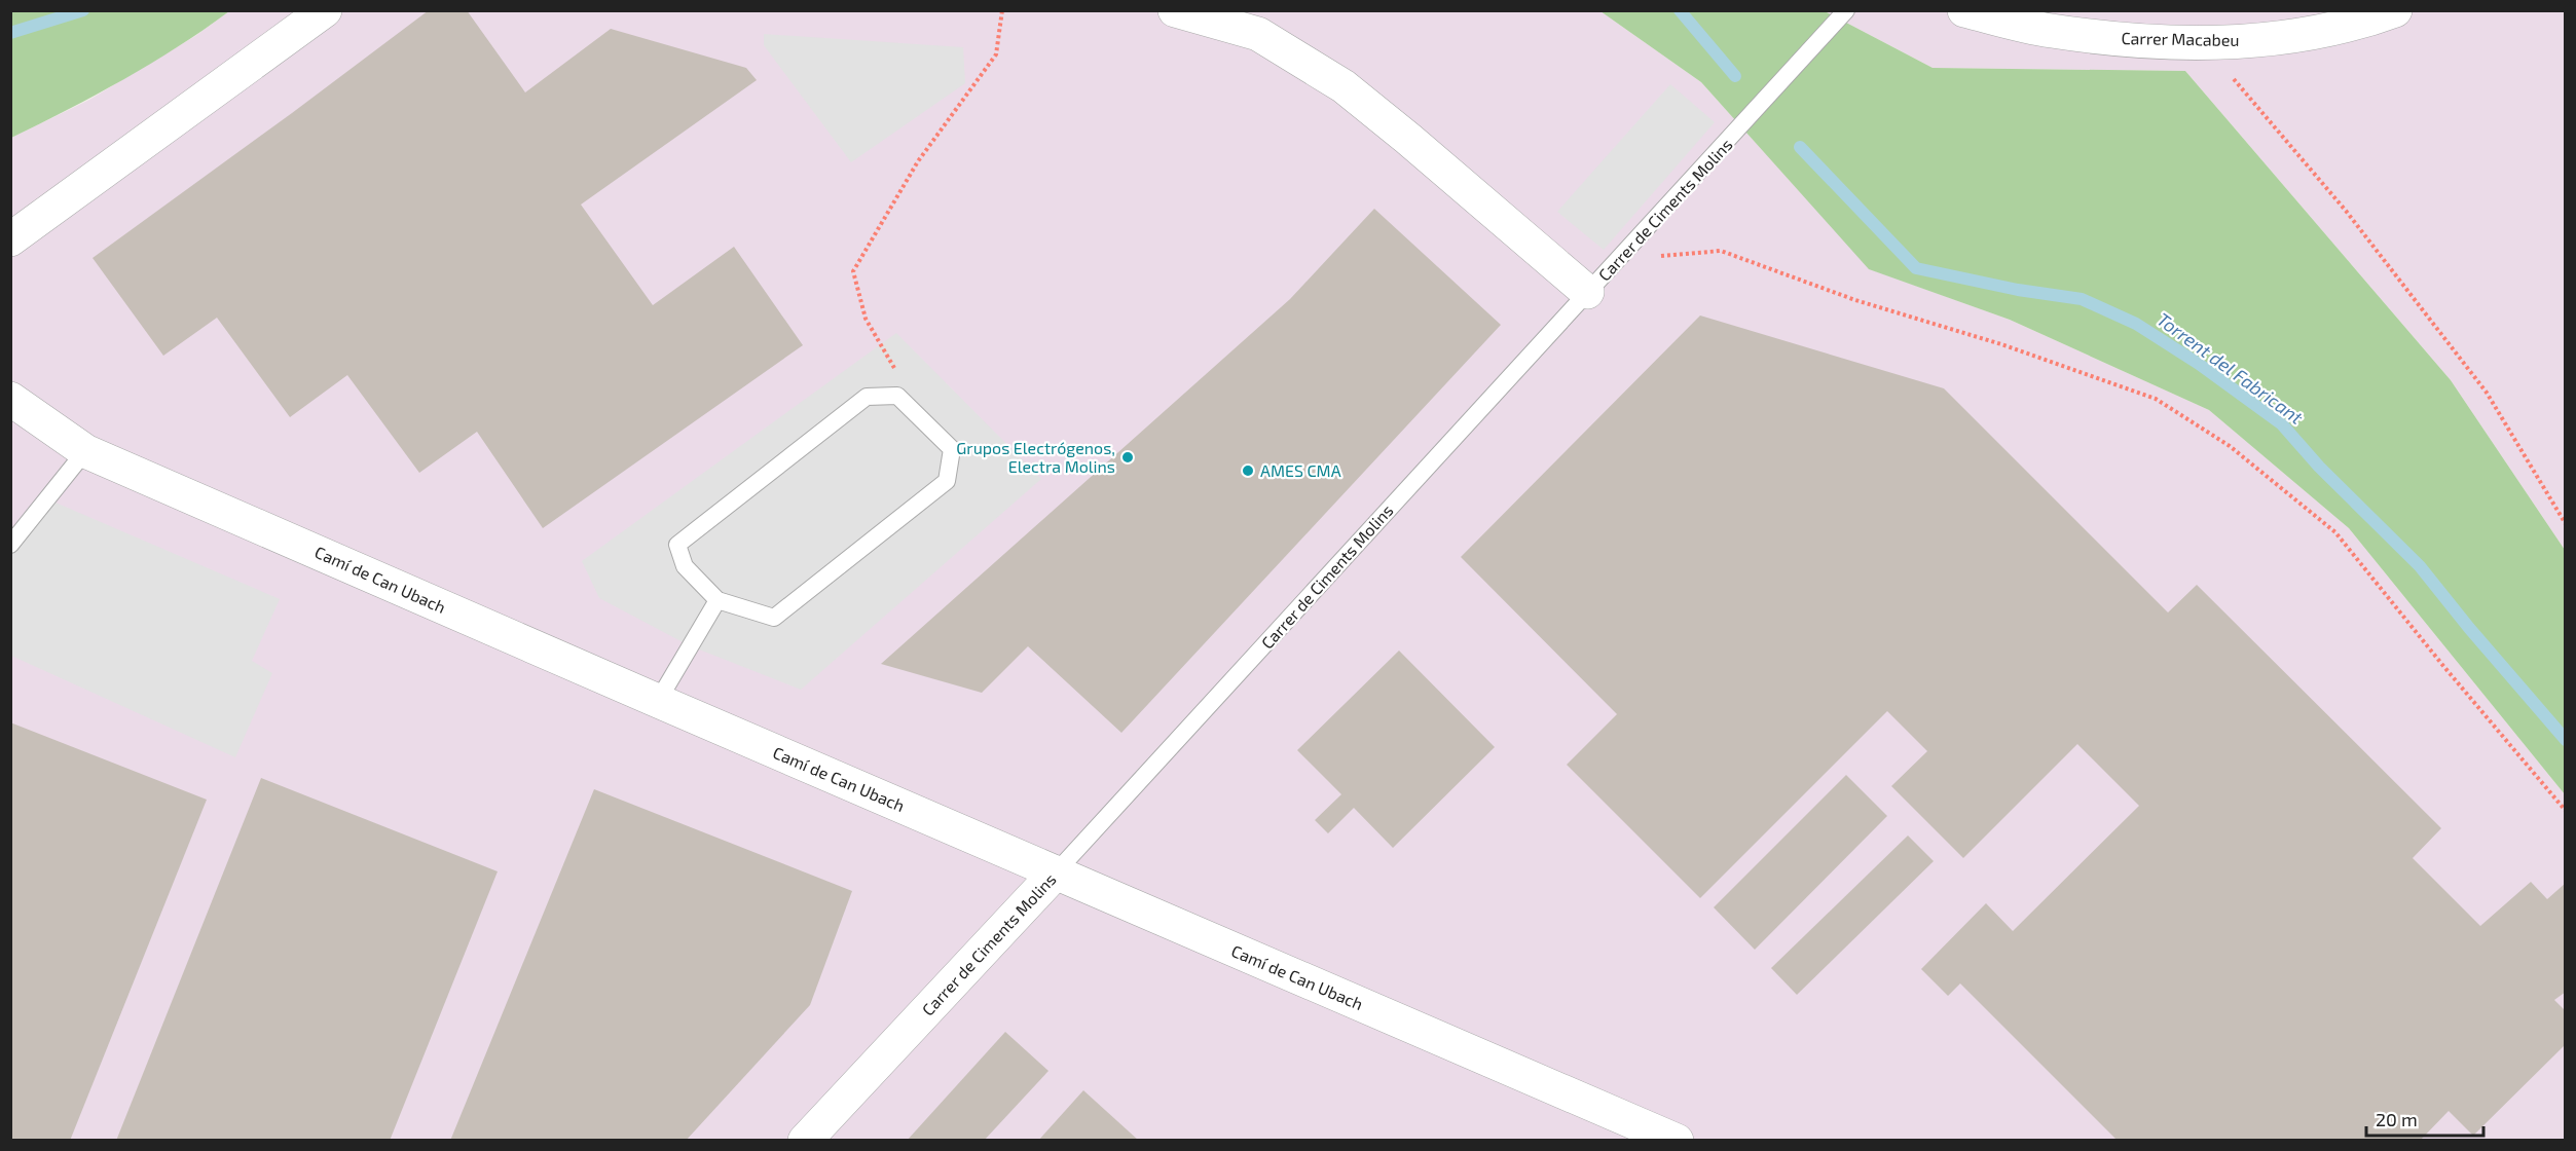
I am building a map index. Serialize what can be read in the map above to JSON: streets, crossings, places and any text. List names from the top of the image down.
{
  "streets": {
    "street": ["Carrer Macabeu", "Carrer de Ciments Molins", "Camí de Can Ubach"]
  },
  "crossings": [
    ["Carrer de Ciments Molins", "Camí de Can Ubach"]
  ],
  "water": ["Torrent del Fabricant"],
  "places": ["Grupos Electrógenos, Electra Molins", "AMES CMA"],
  "scale_bar": "20 m"
}
